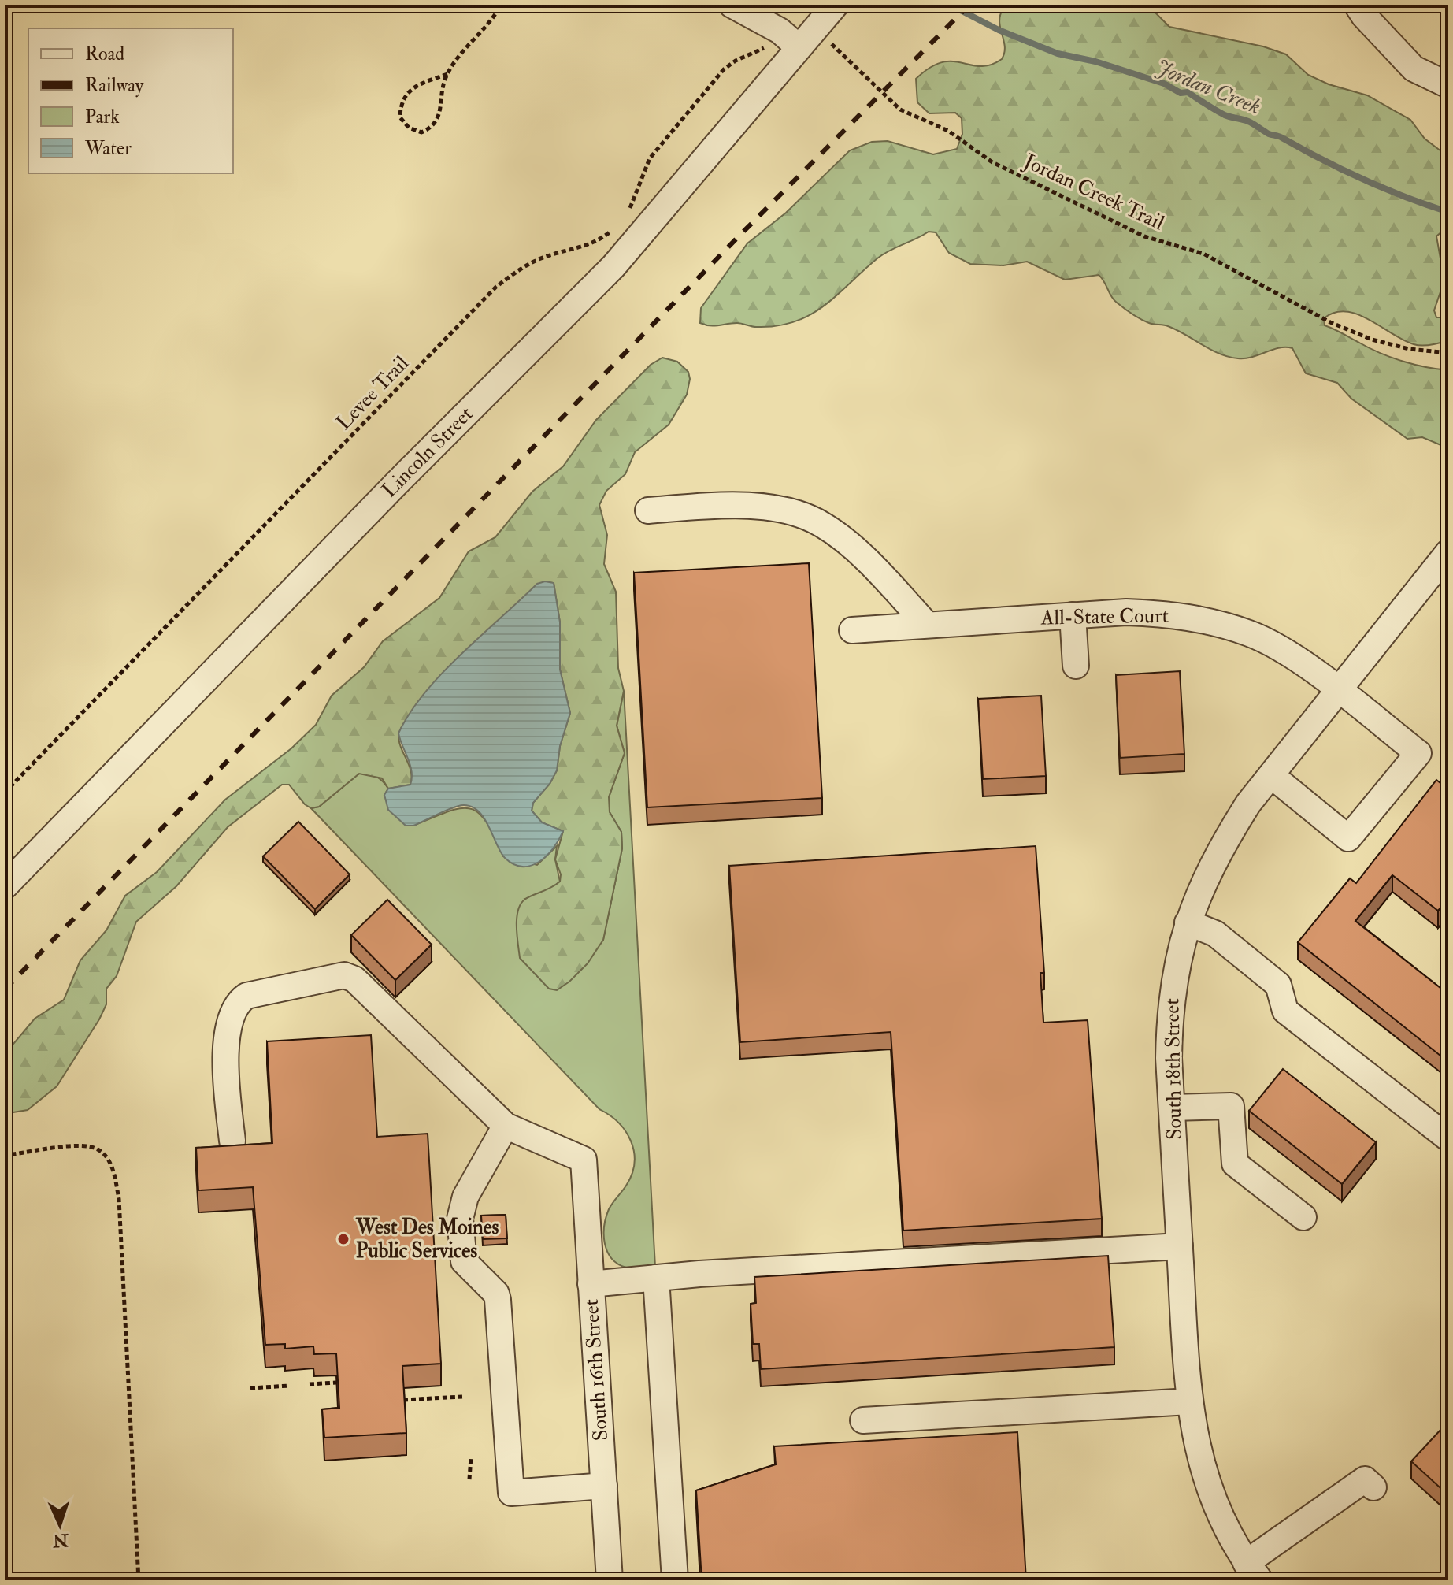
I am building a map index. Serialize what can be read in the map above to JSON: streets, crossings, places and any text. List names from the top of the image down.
{
  "streets": {
    "street": [
      "Lincoln Street",
      "All-State Court",
      "South 18th Street",
      "South 16th Street"
    ],
    "path": ["Jordan Creek Trail", "Levee Trail"]
  },
  "crossings": [
    ["All-State Court", "South 18th Street"]
  ],
  "water": ["Jordan Creek"],
  "places": ["West Des Moines Public Services"],
  "legend": [
    "Road",
    "Railway",
    "Park",
    "Water"
  ],
  "north": "bottom"
}
